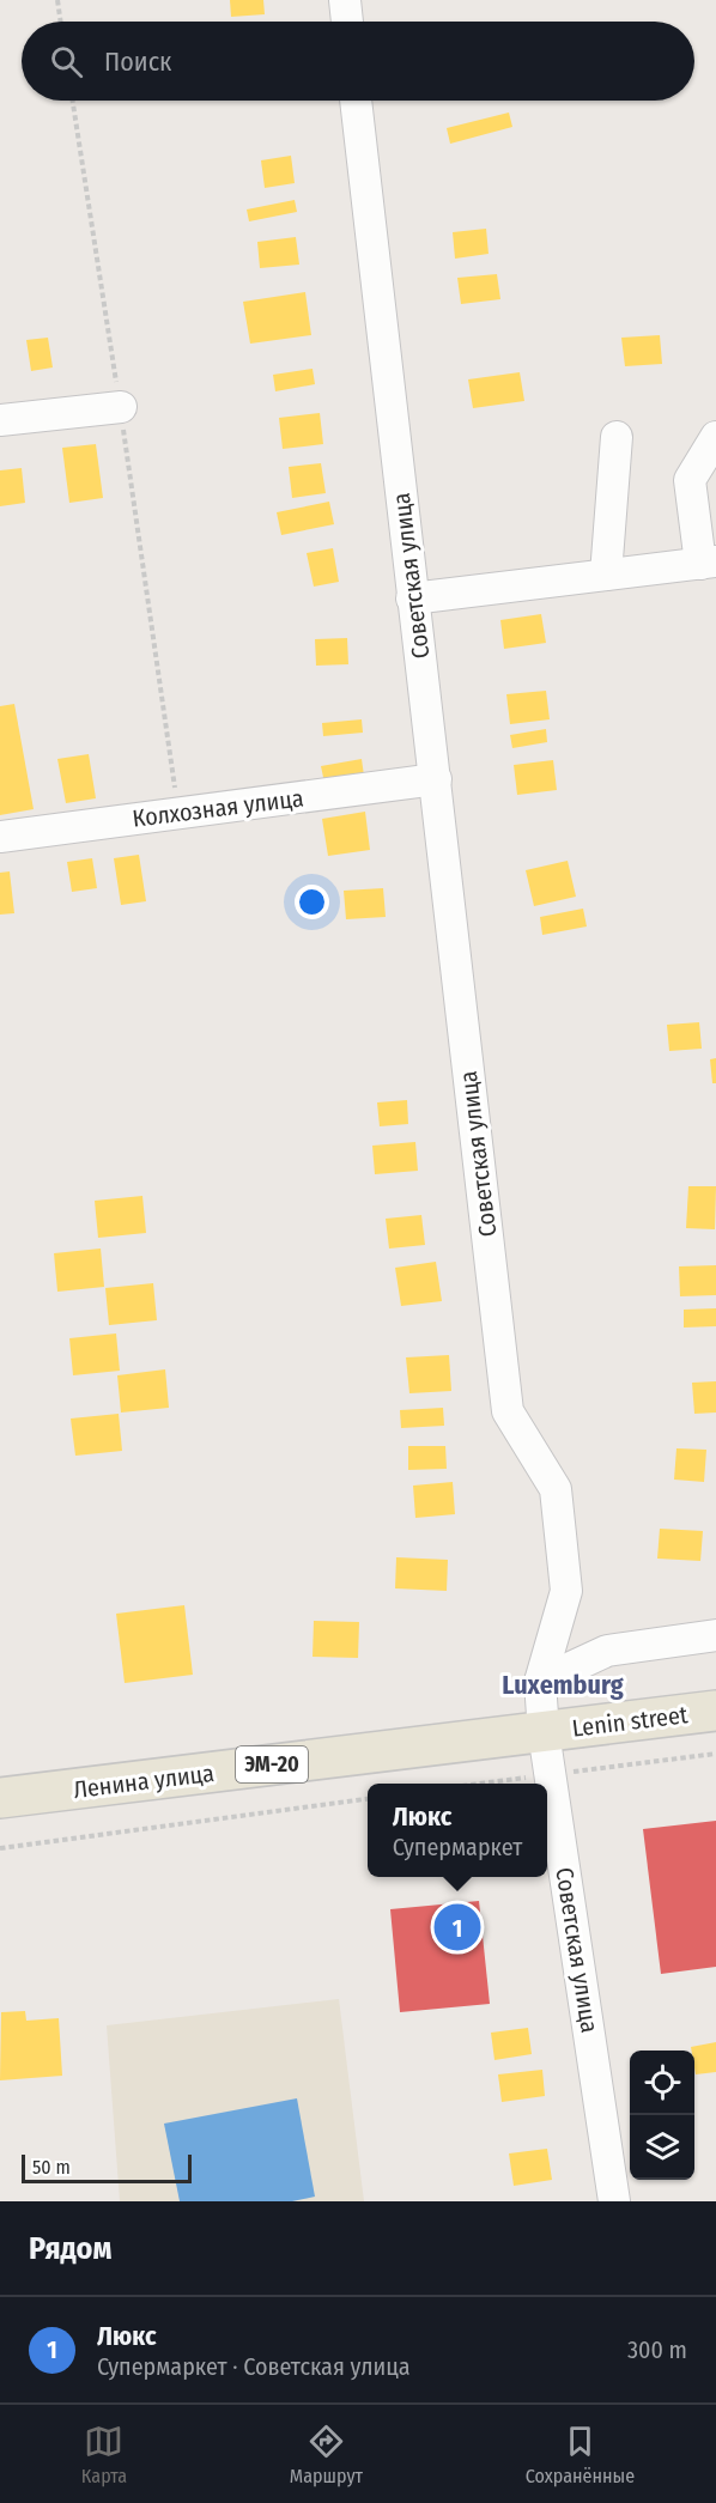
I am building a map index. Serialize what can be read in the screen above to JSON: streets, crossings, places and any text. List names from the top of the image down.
{
  "streets": {
    "main road": ["Lenin street", "ЭМ-20", "Ленина улица"],
    "street": ["Советская улица", "Колхозная улица"]
  },
  "crossings": [
    ["Советская улица", "Колхозная улица"],
    ["Советская улица", "Lenin street"],
    ["Советская улица", "Ленина улица"],
    ["Lenin street", "Ленина улица"]
  ],
  "districts": ["Luxemburg"],
  "scale_bar": "50 m",
  "page": {
    "search": "Поиск",
    "popup": ["Люкс", "Супермаркет"],
    "pins": "1",
    "scale": "50 m",
    "heading": "Рядом",
    "list": [
      {
        "mark": "1",
        "name": "Люкс",
        "note": "Супермаркет · Советская улица",
        "value": "300 m"
      }
    ],
    "nav": ["Карта", "Маршрут", "Сохранённые"]
  }
}
